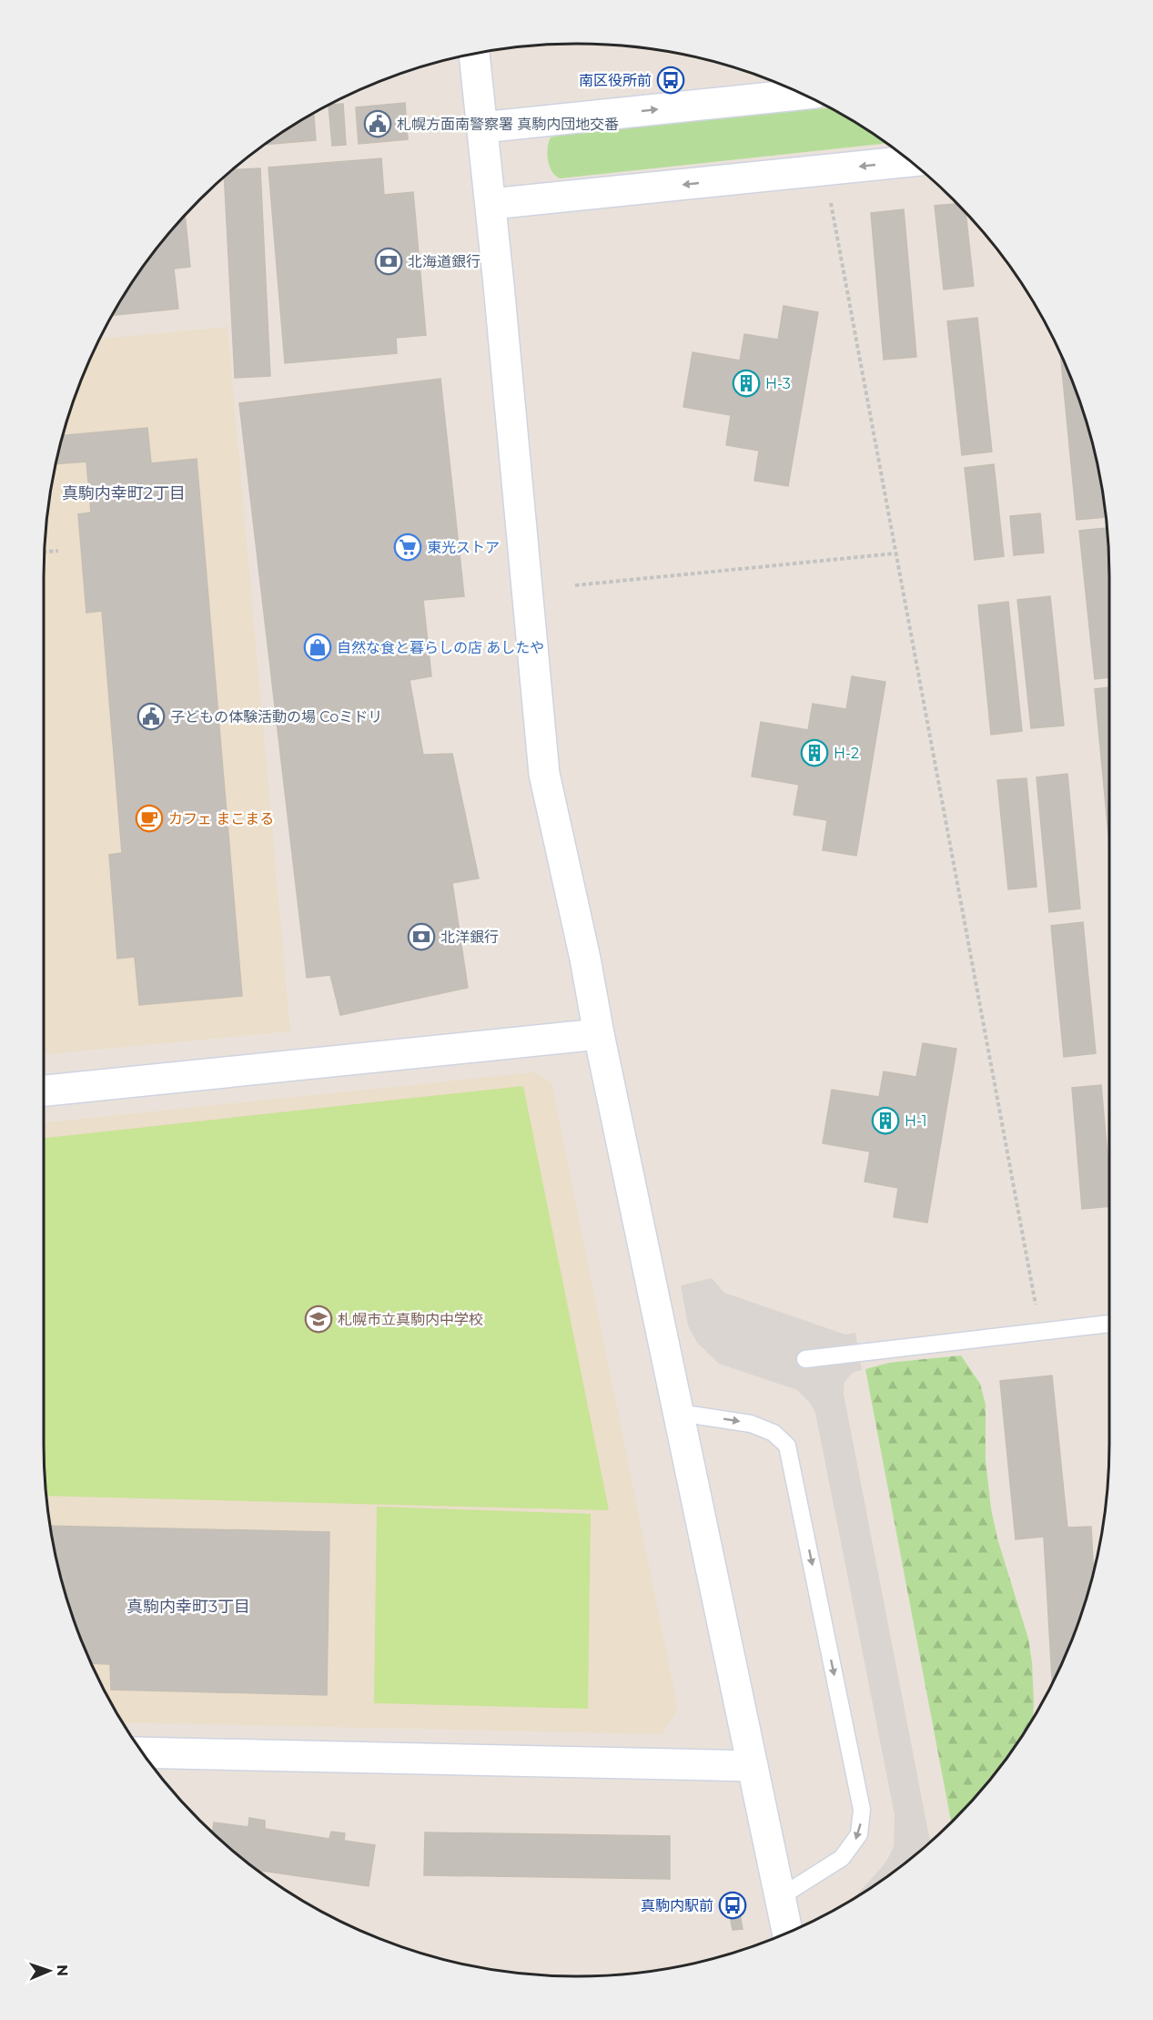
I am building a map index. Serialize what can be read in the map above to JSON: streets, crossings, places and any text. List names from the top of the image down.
{
  "districts": ["真駒内幸町2丁目", "真駒内幸町3丁目"],
  "places": {
    "bus stop": ["南区役所前", "真駒内駅前"],
    "public building": ["札幌方面南警察署 真駒内団地交番", "子どもの体験活動の場 Coミドリ"],
    "bank": ["北海道銀行", "北洋銀行"],
    "building": ["H-3", "H-2", "H-1"],
    "supermarket": ["東光ストア"],
    "shop": ["自然な食と暮らしの店 あしたや"],
    "cafe": ["カフェ まこまる"],
    "school or university": ["札幌市立真駒内中学校"]
  },
  "north": "right"
}
